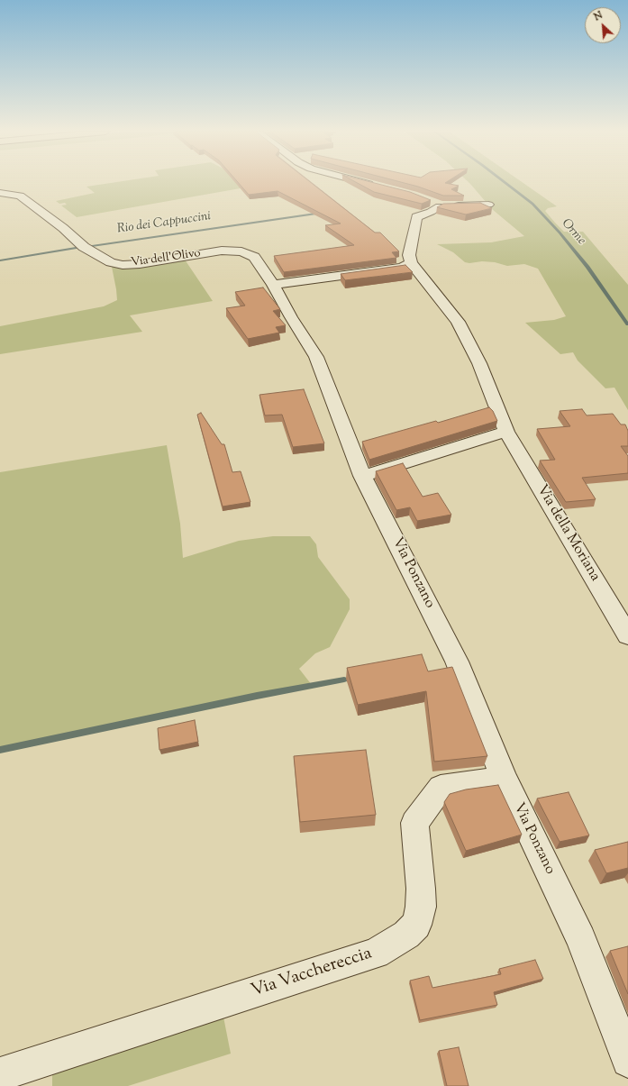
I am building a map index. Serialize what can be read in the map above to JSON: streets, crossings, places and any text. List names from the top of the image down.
{
  "streets": {
    "street": [
      "Via dell'Olivo",
      "Via della Moriana",
      "Via Ponzano",
      "Via Vacchereccia"
    ]
  },
  "crossings": [
    ["Via dell'Olivo", "Via Ponzano"],
    ["Via Ponzano", "Via Vacchereccia"]
  ],
  "water": ["Rio dei Cappuccini", "Orme"],
  "north": "top left"
}
